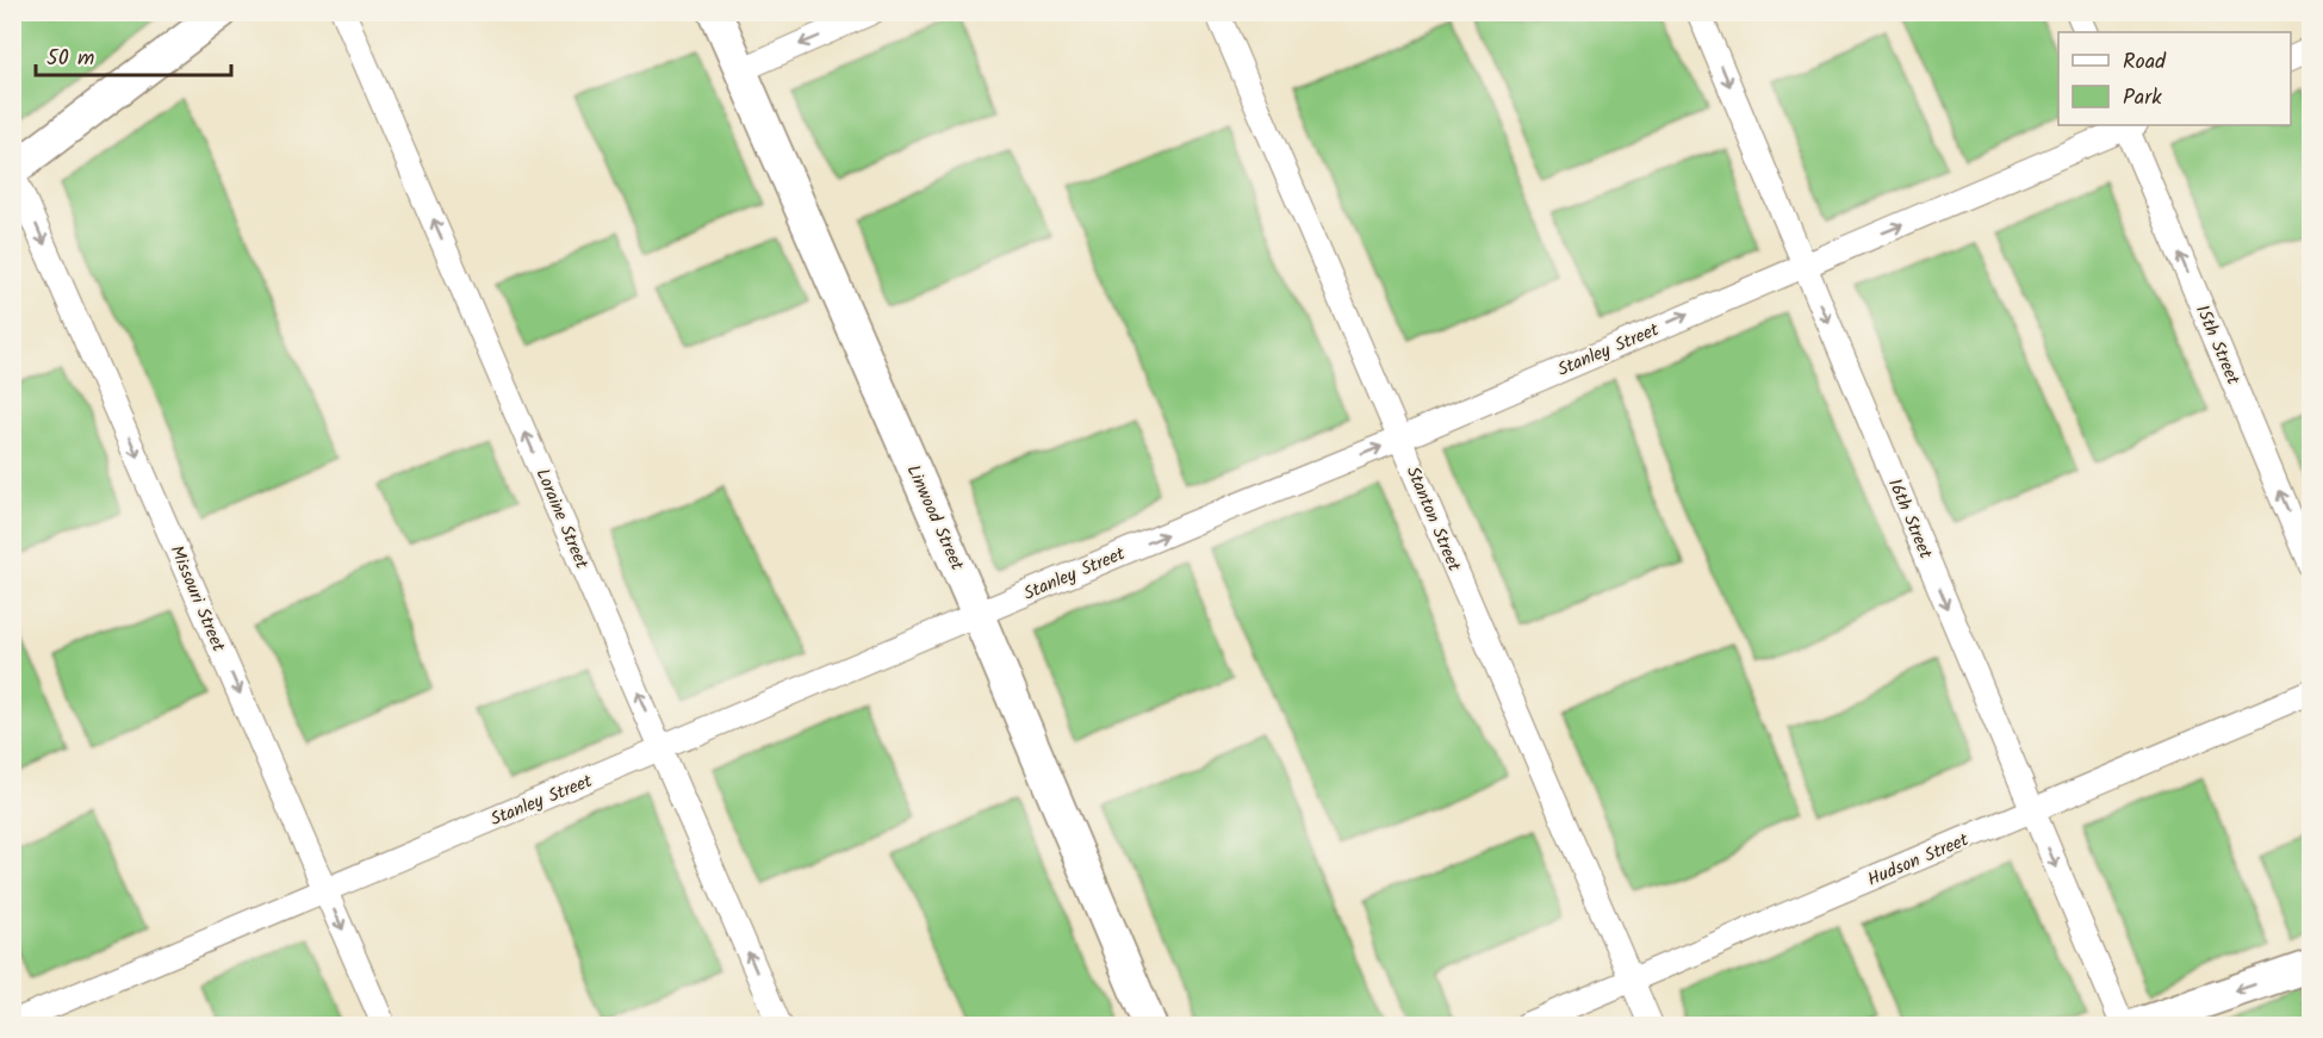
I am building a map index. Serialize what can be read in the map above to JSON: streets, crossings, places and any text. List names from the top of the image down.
{
  "streets": {
    "street": [
      "15th Street",
      "Stanley Street",
      "Linwood Street",
      "Loraine Street",
      "Stanton Street",
      "16th Street",
      "Missouri Street",
      "Hudson Street"
    ]
  },
  "crossings": [
    ["15th Street", "Stanley Street"],
    ["Stanley Street", "Linwood Street"],
    ["Stanley Street", "Loraine Street"],
    ["Stanley Street", "Stanton Street"],
    ["Stanley Street", "16th Street"],
    ["Stanley Street", "Missouri Street"],
    ["Stanton Street", "Hudson Street"],
    ["16th Street", "Hudson Street"]
  ],
  "one_way": [
    "15th Street",
    "Stanley Street",
    "Loraine Street",
    "16th Street",
    "Missouri Street"
  ],
  "legend": ["Road", "Park"],
  "scale_bar": "50 m"
}
